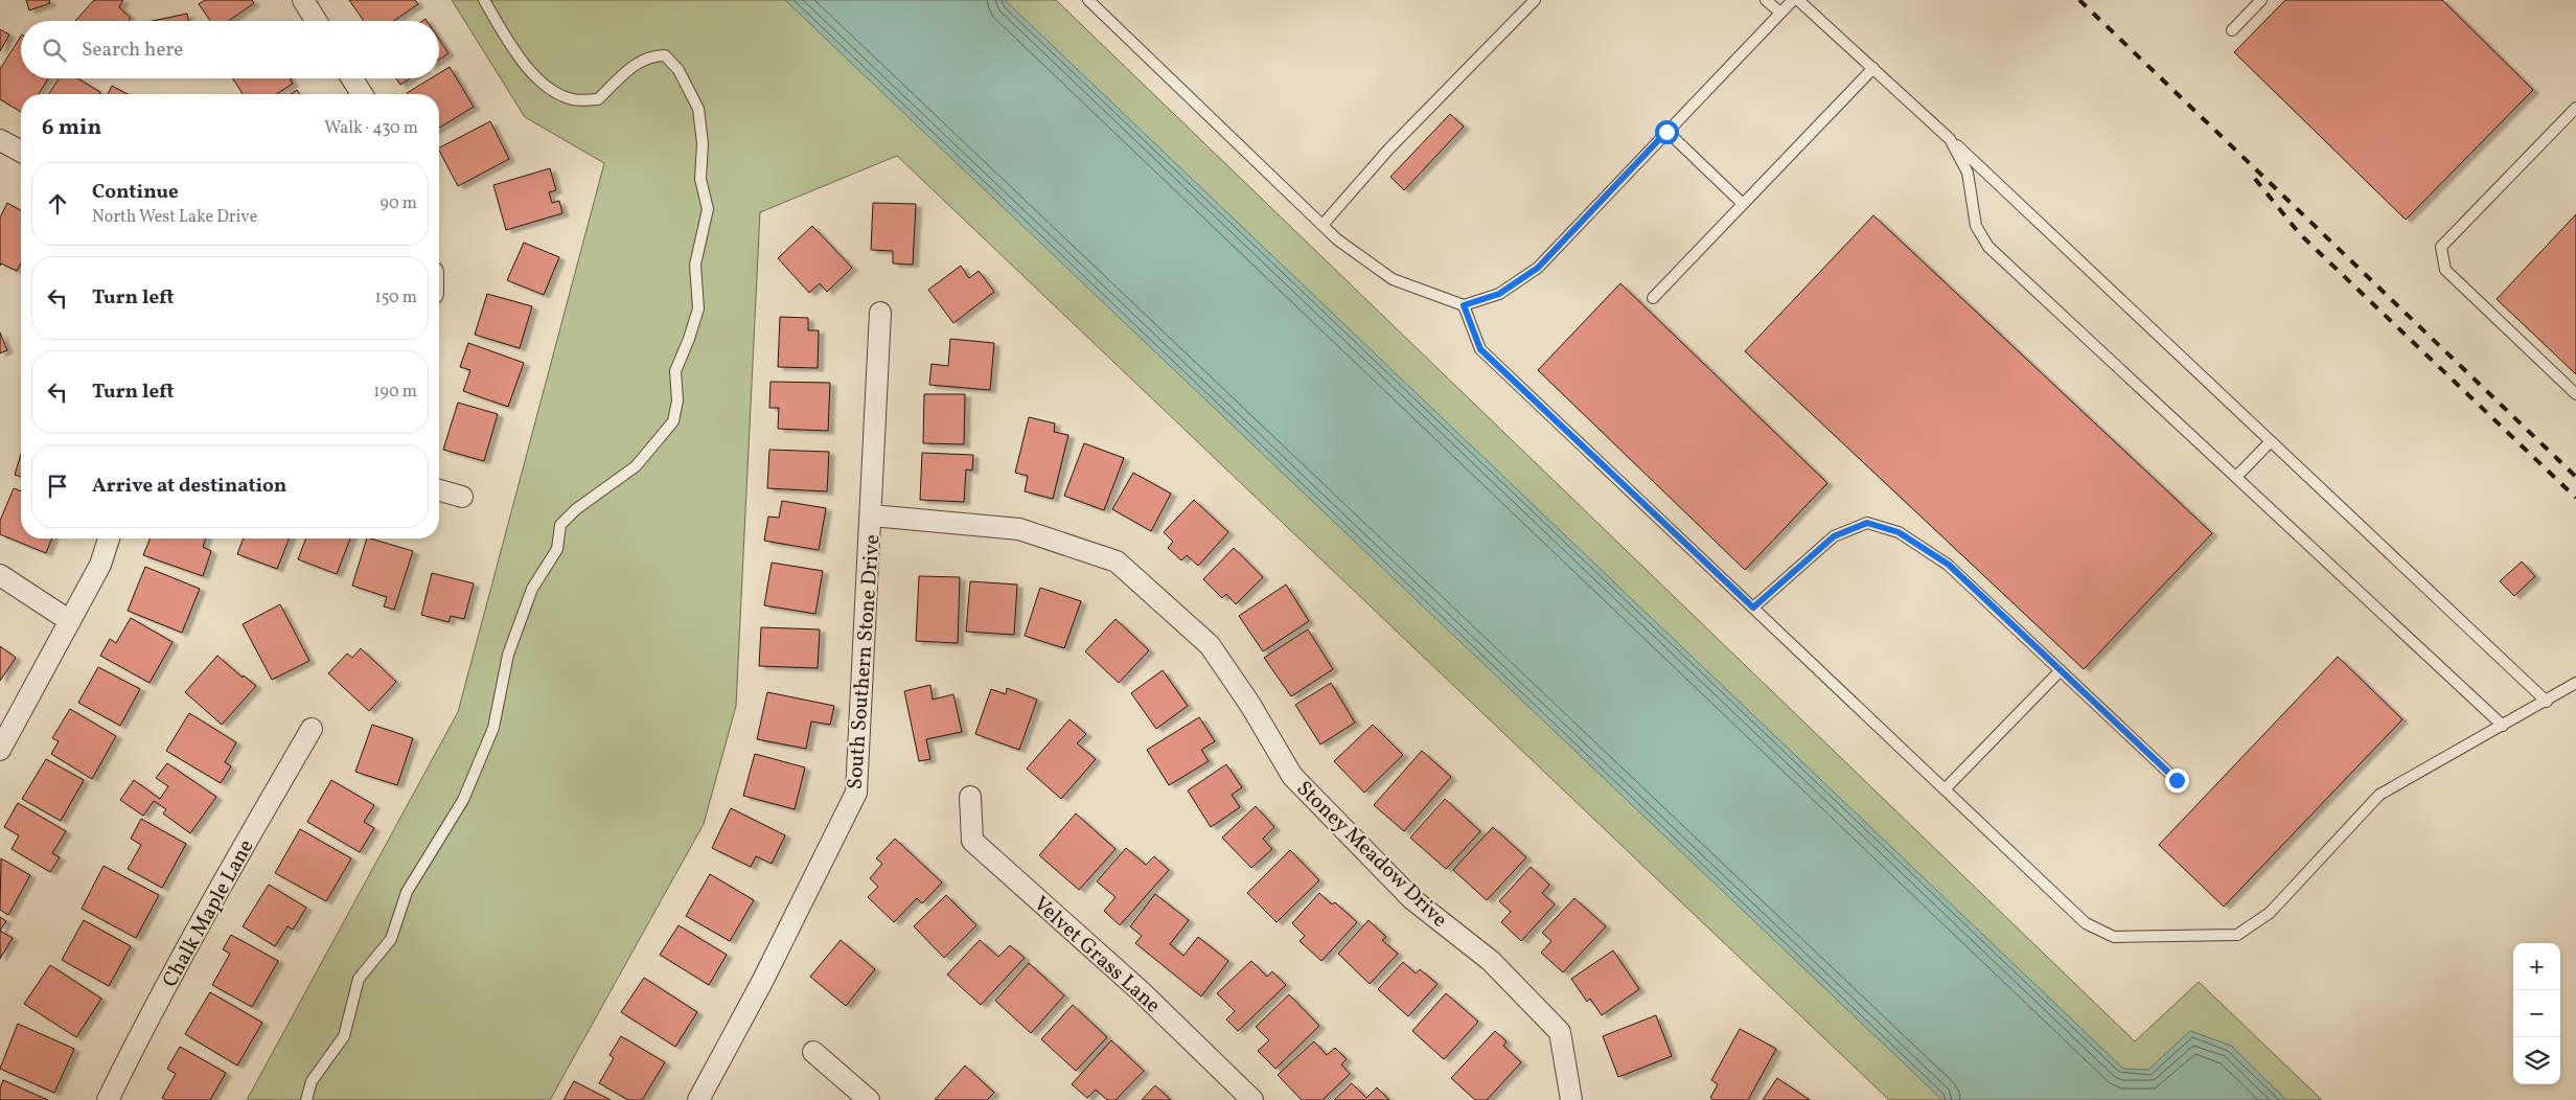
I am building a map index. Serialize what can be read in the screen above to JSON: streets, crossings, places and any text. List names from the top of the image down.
{
  "streets": {
    "street": [
      "South Southern Stone Drive",
      "Stoney Meadow Drive",
      "Chalk Maple Lane",
      "Velvet Grass Lane"
    ]
  },
  "crossings": [
    ["South Southern Stone Drive", "Stoney Meadow Drive"]
  ],
  "page": {
    "search": "Search here",
    "heading": ["6 min", "Walk · 430 m"],
    "list": [
      ["Continue", "North West Lake Drive", "90 m"],
      ["Turn left", "150 m"],
      ["Turn left", "190 m"],
      "Arrive at destination"
    ],
    "map_buttons": ["+", "−"]
  }
}
